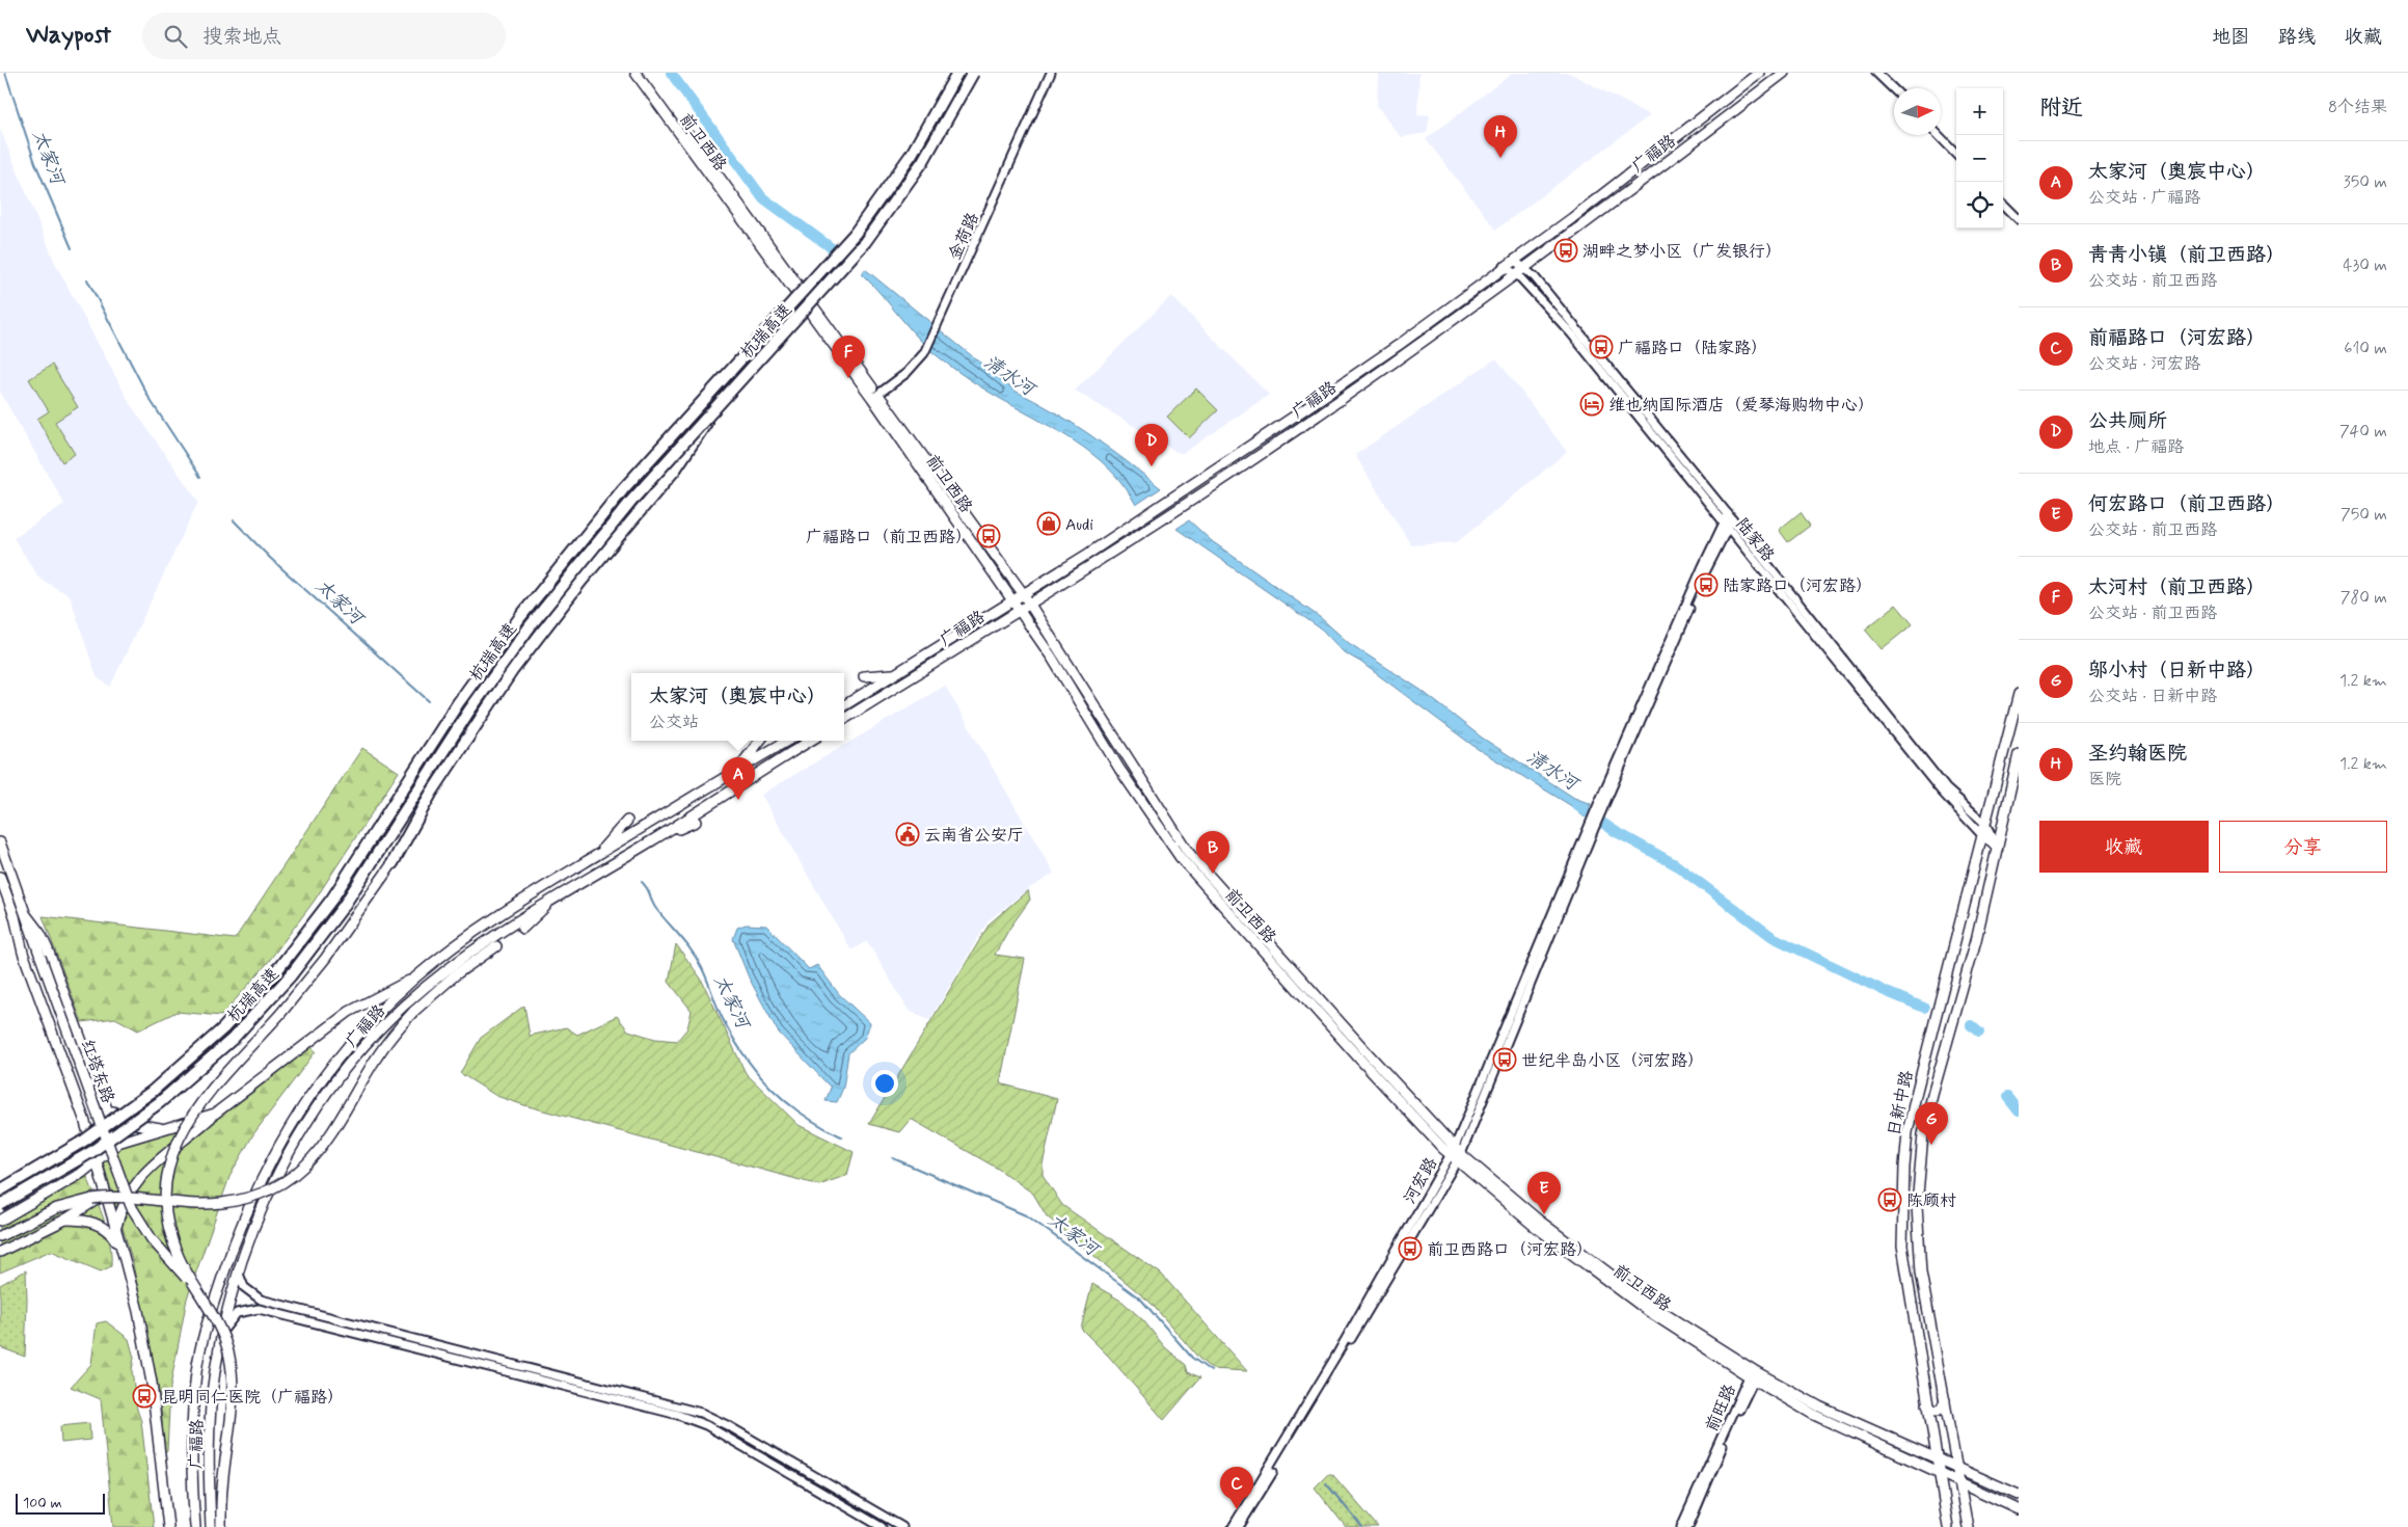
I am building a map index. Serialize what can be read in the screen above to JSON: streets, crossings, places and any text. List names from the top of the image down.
{
  "streets": {
    "highway": ["杭瑞高速"],
    "main road": [
      "前卫西路",
      "广福路",
      "红塔东路",
      "日新中路"
    ],
    "street": [
      "金荷路",
      "陆家路",
      "河宏路",
      "前旺路"
    ]
  },
  "crossings": [
    ["前卫西路", "广福路"],
    ["前卫西路", "金荷路"],
    ["前卫西路", "日新中路"],
    ["前卫西路", "河宏路"],
    ["前卫西路", "前旺路"],
    ["广福路", "陆家路"],
    ["陆家路", "日新中路"],
    ["陆家路", "河宏路"]
  ],
  "water": ["太家河", "清水河"],
  "places": {
    "bus stop": [
      "湖畔之梦小区（广发银行）",
      "广福路口（陆家路）",
      "广福路口（前卫西路）",
      "陆家路口（河宏路）",
      "世纪半岛小区（河宏路）",
      "陈顾村",
      "前卫西路口（河宏路）",
      "昆明同仁医院（广福路）"
    ],
    "hotel": ["维也纳国际酒店（爱琴海购物中心）"],
    "shop": ["Audi"],
    "public building": ["云南省公安厅"]
  },
  "scale_bar": "100 m",
  "north": "right",
  "page": {
    "header": "Waypost",
    "search": "搜索地点",
    "nav": ["地图", "路线", "收藏"],
    "heading": ["附近", "8个结果"],
    "map_buttons": ["+", "−"],
    "pins": [
      "H",
      "F",
      "D",
      "A",
      "B",
      "G",
      "E",
      "C"
    ],
    "list": [
      {
        "mark": "A",
        "name": "太家河（奥宸中心）",
        "note": "公交站 · 广福路",
        "value": "350 m"
      },
      {
        "mark": "B",
        "name": "青青小镇（前卫西路）",
        "note": "公交站 · 前卫西路",
        "value": "430 m"
      },
      {
        "mark": "C",
        "name": "前福路口（河宏路）",
        "note": "公交站 · 河宏路",
        "value": "610 m"
      },
      {
        "mark": "D",
        "name": "公共厕所",
        "note": "地点 · 广福路",
        "value": "740 m"
      },
      {
        "mark": "E",
        "name": "何宏路口（前卫西路）",
        "note": "公交站 · 前卫西路",
        "value": "750 m"
      },
      {
        "mark": "F",
        "name": "太河村（前卫西路）",
        "note": "公交站 · 前卫西路",
        "value": "780 m"
      },
      {
        "mark": "G",
        "name": "邬小村（日新中路）",
        "note": "公交站 · 日新中路",
        "value": "1.2 km"
      },
      {
        "mark": "H",
        "name": "圣约翰医院",
        "note": "医院",
        "value": "1.2 km"
      }
    ],
    "popup": ["太家河（奥宸中心）", "公交站"],
    "buttons": ["收藏", "分享"],
    "scale": "100 m"
  }
}
